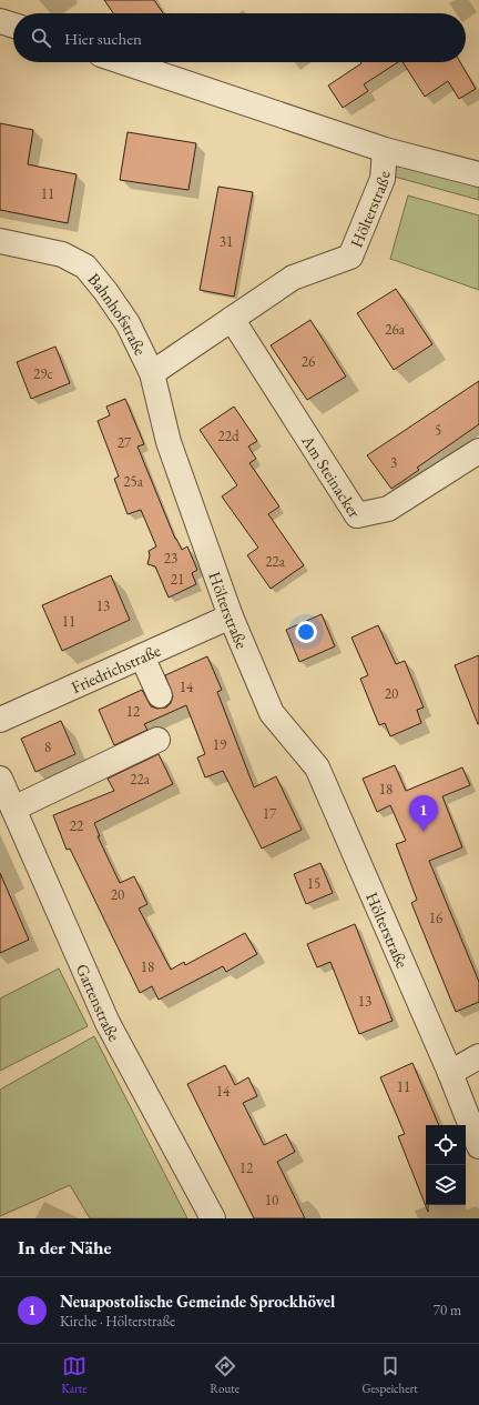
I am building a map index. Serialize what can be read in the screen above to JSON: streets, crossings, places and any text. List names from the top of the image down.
{
  "streets": {
    "street": [
      "Hölterstraße",
      "Bahnhofstraße",
      "Am Steinacker",
      "Friedrichstraße",
      "Gartenstraße"
    ]
  },
  "crossings": [
    ["Hölterstraße", "Bahnhofstraße"],
    ["Hölterstraße", "Am Steinacker"],
    ["Hölterstraße", "Friedrichstraße"]
  ],
  "house_numbers": [
    "11",
    "31",
    "26a",
    "26",
    "29c",
    "5",
    "22d",
    "27",
    "3",
    "25a",
    "23",
    "22a",
    "21",
    "13",
    "11",
    "14",
    "20",
    "12",
    "19",
    "8",
    "22a",
    "18",
    "17",
    "22",
    "15",
    "20",
    "16",
    "18",
    "13",
    "11",
    "14",
    "12",
    "10"
  ],
  "page": {
    "search": "Hier suchen",
    "pins": "1",
    "heading": "In der Nähe",
    "list": [
      {
        "mark": "1",
        "name": "Neuapostolische Gemeinde Sprockhövel",
        "note": "Kirche · Hölterstraße",
        "value": "70 m"
      }
    ],
    "nav": ["Karte", "Route", "Gespeichert"]
  }
}
